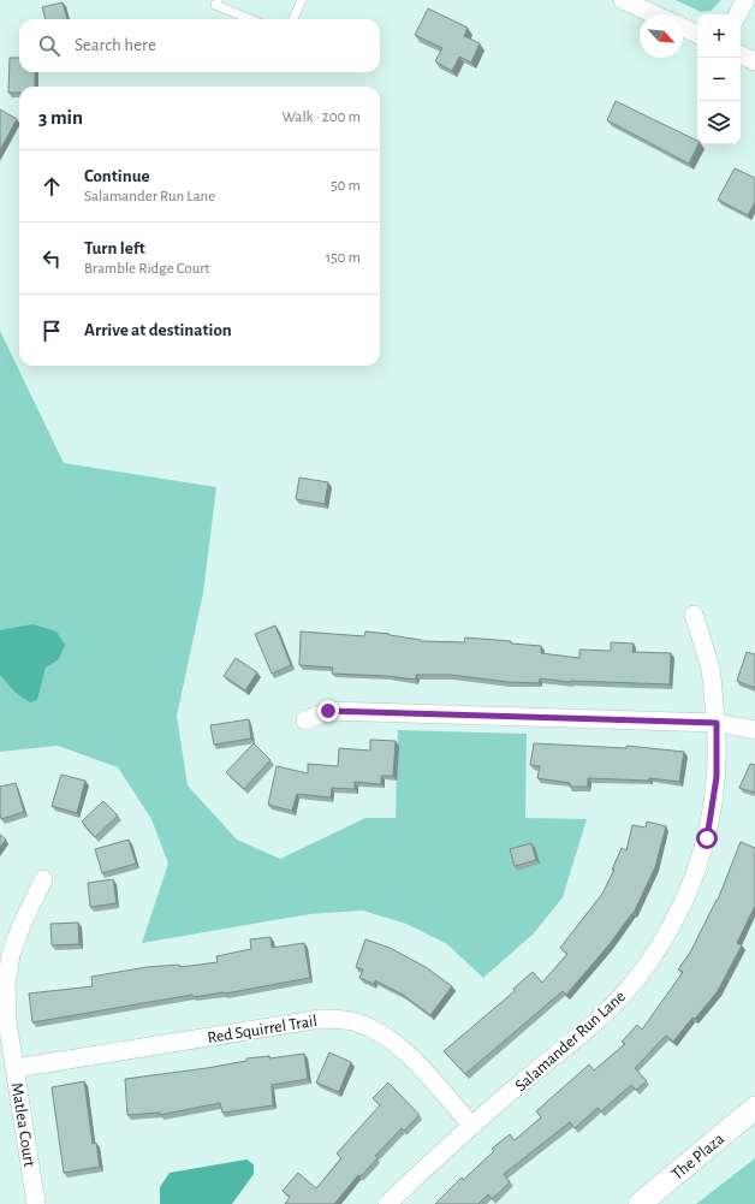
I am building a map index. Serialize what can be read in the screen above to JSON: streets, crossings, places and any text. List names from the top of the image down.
{
  "streets": {
    "street": [
      "Red Squirrel Trail",
      "Salamander Run Lane",
      "Matlea Court",
      "The Plaza"
    ]
  },
  "crossings": [
    ["Red Squirrel Trail", "Salamander Run Lane"],
    ["Red Squirrel Trail", "Matlea Court"]
  ],
  "north": "bottom right",
  "page": {
    "map_buttons": ["+", "−"],
    "search": "Search here",
    "heading": ["3 min", "Walk · 200 m"],
    "list": [
      ["Continue", "Salamander Run Lane", "50 m"],
      ["Turn left", "Bramble Ridge Court", "150 m"],
      "Arrive at destination"
    ]
  }
}
